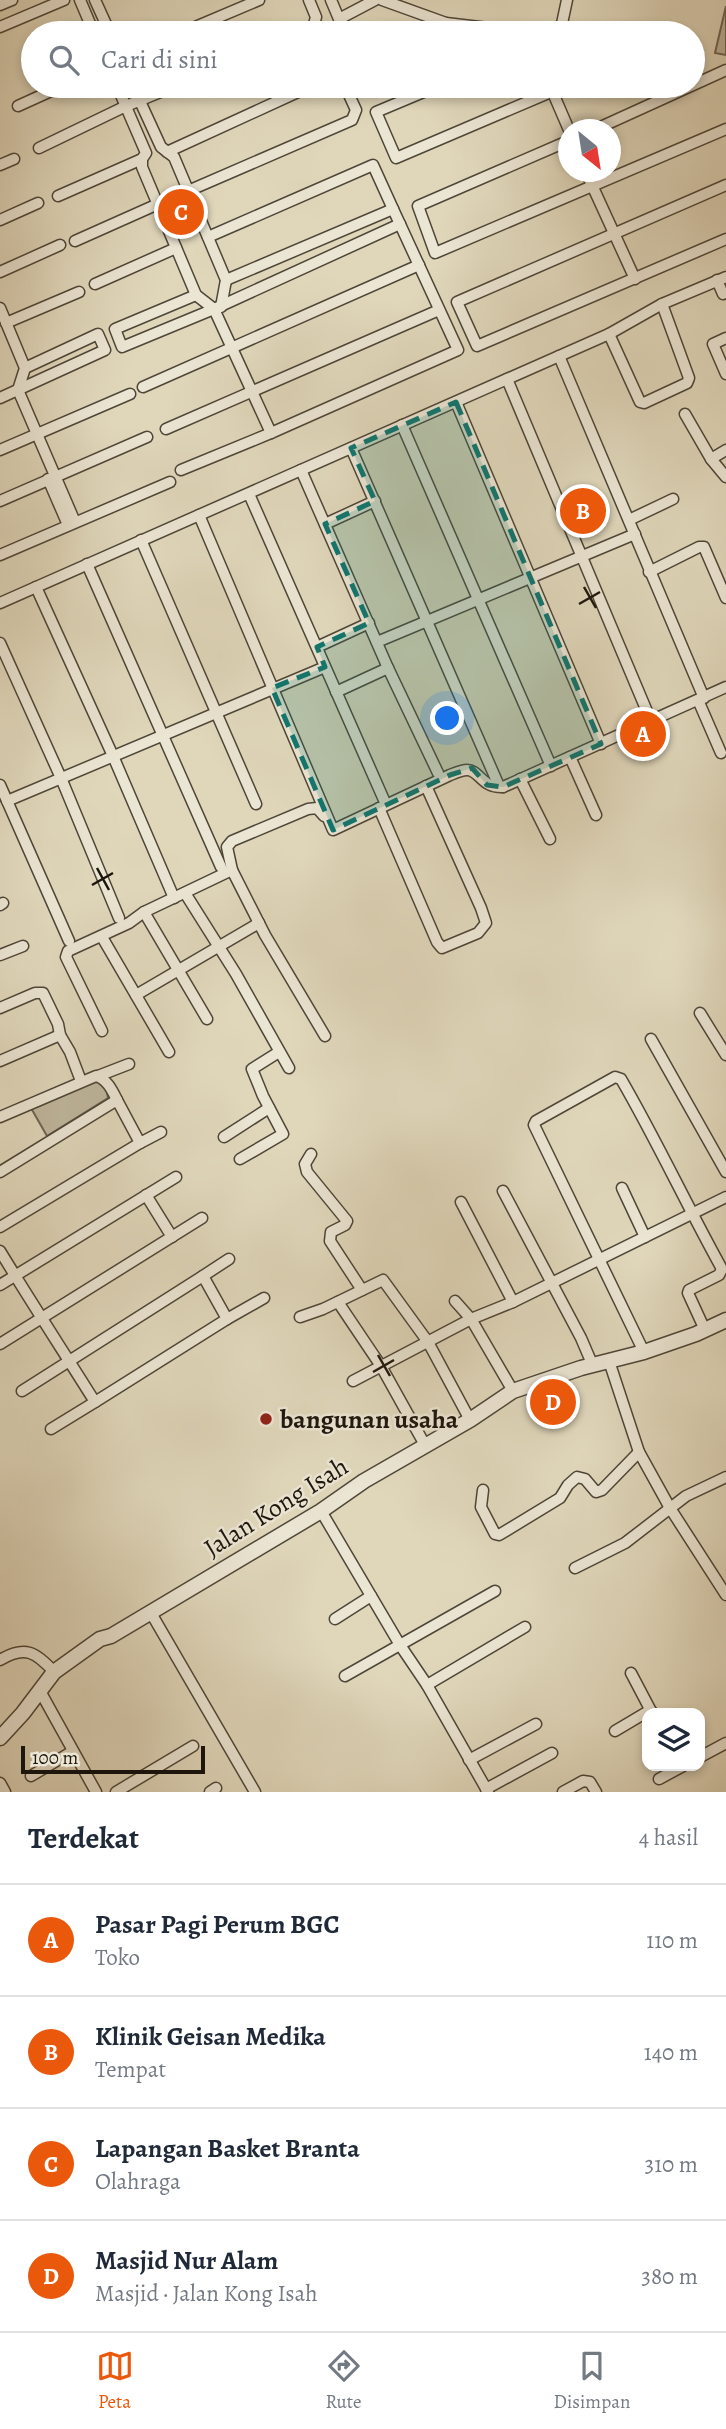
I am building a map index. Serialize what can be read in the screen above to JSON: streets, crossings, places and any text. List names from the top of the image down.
{
  "streets": {
    "street": ["Jalan Kong Isah"]
  },
  "places": ["bangunan usaha"],
  "scale_bar": "100 m",
  "north": "bottom right",
  "page": {
    "search": "Cari di sini",
    "pins": [
      "C",
      "B",
      "A",
      "D"
    ],
    "scale": "100 m",
    "heading": ["Terdekat", "4 hasil"],
    "list": [
      {
        "mark": "A",
        "name": "Pasar Pagi Perum BGC",
        "note": "Toko",
        "value": "110 m"
      },
      {
        "mark": "B",
        "name": "Klinik Geisan Medika",
        "note": "Tempat",
        "value": "140 m"
      },
      {
        "mark": "C",
        "name": "Lapangan Basket Branta",
        "note": "Olahraga",
        "value": "310 m"
      },
      {
        "mark": "D",
        "name": "Masjid Nur Alam",
        "note": "Masjid · Jalan Kong Isah",
        "value": "380 m"
      }
    ],
    "nav": ["Peta", "Rute", "Disimpan"]
  }
}
